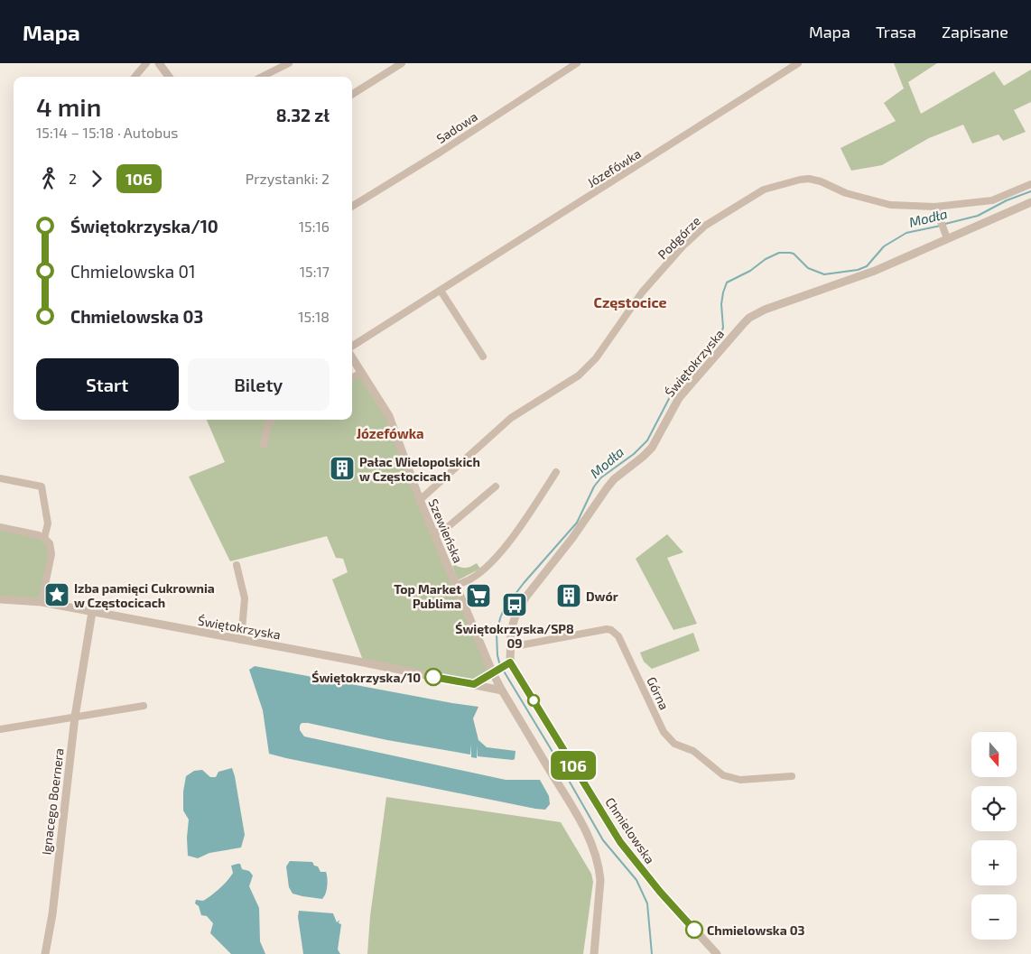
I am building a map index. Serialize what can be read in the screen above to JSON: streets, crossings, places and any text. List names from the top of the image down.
{
  "streets": {
    "street": [
      "Sadowa",
      "Józefówka",
      "Podgórze",
      "Świętokrzyska",
      "Szewieńska",
      "Górna",
      "Ignacego Boernera",
      "Chmielowska"
    ]
  },
  "crossings": [
    ["Podgórze", "Szewieńska"],
    ["Świętokrzyska", "Szewieńska"],
    ["Świętokrzyska", "Górna"],
    ["Świętokrzyska", "Ignacego Boernera"],
    ["Świętokrzyska", "Chmielowska"],
    ["Szewieńska", "Chmielowska"]
  ],
  "districts": ["Częstocice", "Józefówka"],
  "water": ["Modła"],
  "places": {
    "building": ["Pałac Wielopolskich w Częstocicach", "Dwór"],
    "place": ["Izba pamięci Cukrownia w Częstocicach"],
    "supermarket": ["Top Market Publima"],
    "bus stop": ["Świętokrzyska/SP8 09"],
    "other": ["Świętokrzyska/10", "Chmielowska 03"]
  },
  "lines": ["bus line 106"],
  "north": "bottom",
  "page": {
    "header": "Mapa",
    "nav": ["Mapa", "Trasa", "Zapisane"],
    "on_map": "106",
    "heading": ["4 min", "15:14 – 15:18 · Autobus", "8.32 zł"],
    "legs": ["2", "106", "Przystanki: 2"],
    "list": [
      {
        "name": "Świętokrzyska/10",
        "value": "15:16"
      },
      {
        "name": "Chmielowska 01",
        "value": "15:17"
      },
      {
        "name": "Chmielowska 03",
        "value": "15:18"
      }
    ],
    "buttons": ["Start", "Bilety"],
    "map_buttons": ["+", "−"]
  }
}
